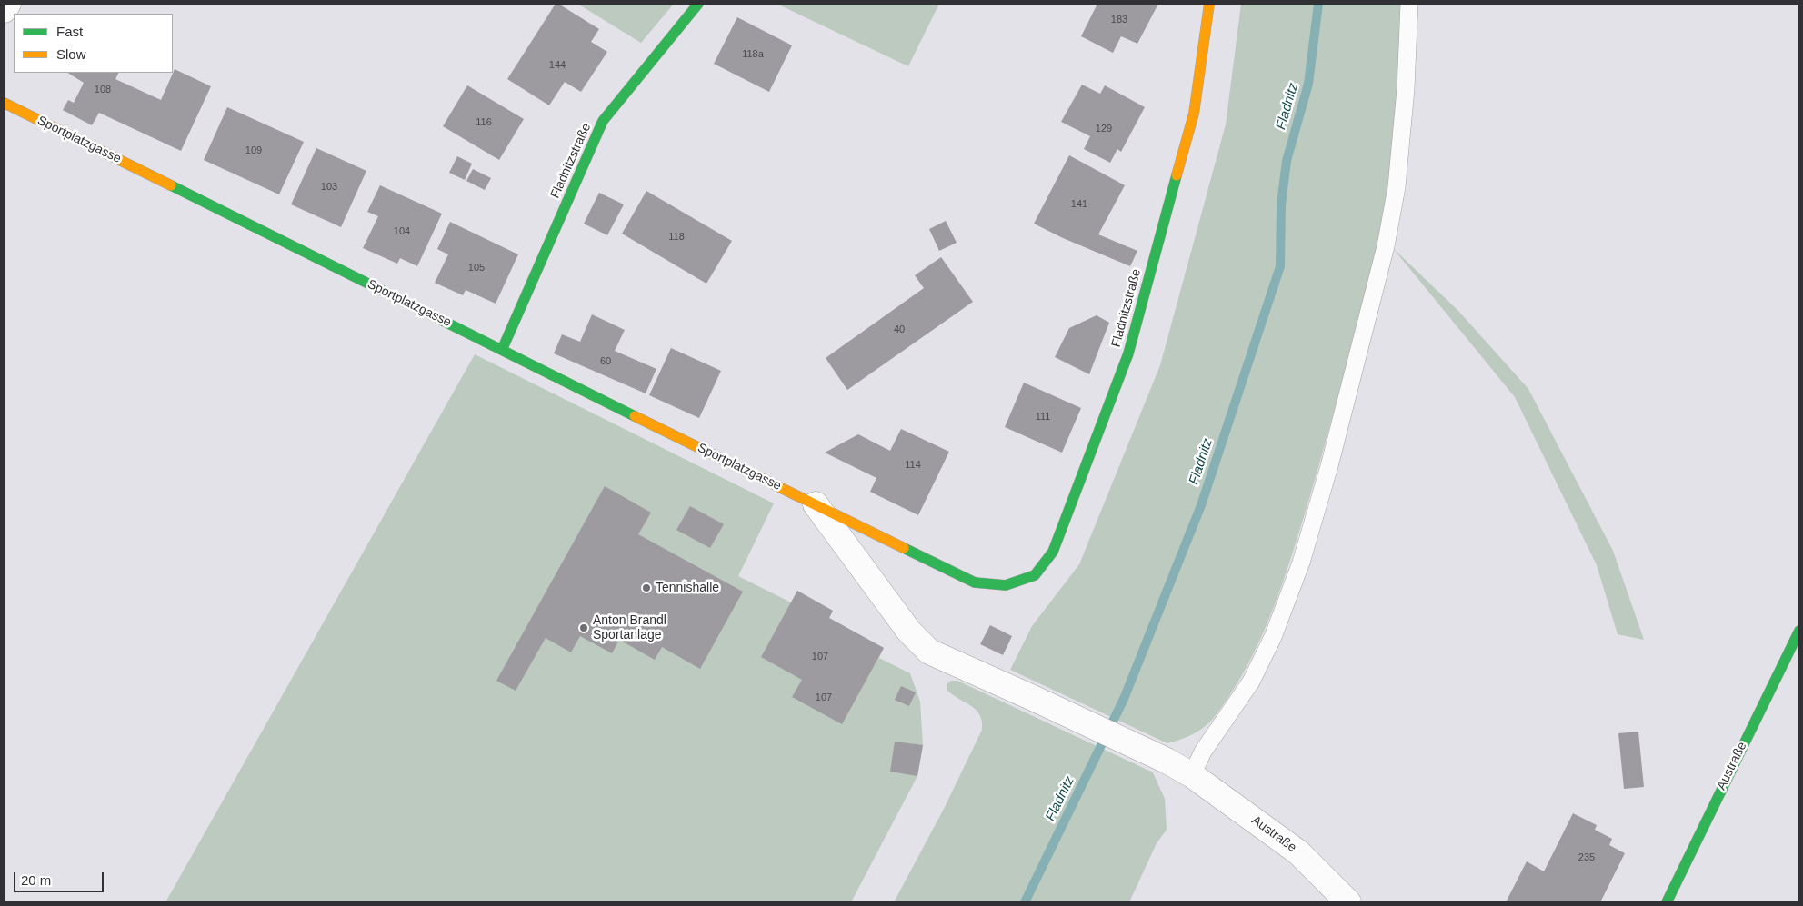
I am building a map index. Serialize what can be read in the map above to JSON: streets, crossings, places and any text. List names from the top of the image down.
{
  "streets": {
    "street": ["Sportplatzgasse", "Fladnitzstraße", "Austraße"]
  },
  "crossings": [
    ["Sportplatzgasse", "Fladnitzstraße"],
    ["Sportplatzgasse", "Austraße"]
  ],
  "water": ["Fladnitz"],
  "places": ["Tennishalle", "Anton Brandl Sportanlage"],
  "house_numbers": [
    "183",
    "118a",
    "144",
    "108",
    "116",
    "129",
    "109",
    "103",
    "141",
    "104",
    "118",
    "105",
    "40",
    "60",
    "111",
    "114",
    "107",
    "107",
    "235"
  ],
  "legend": ["Fast", "Slow"],
  "scale_bar": "20 m"
}
